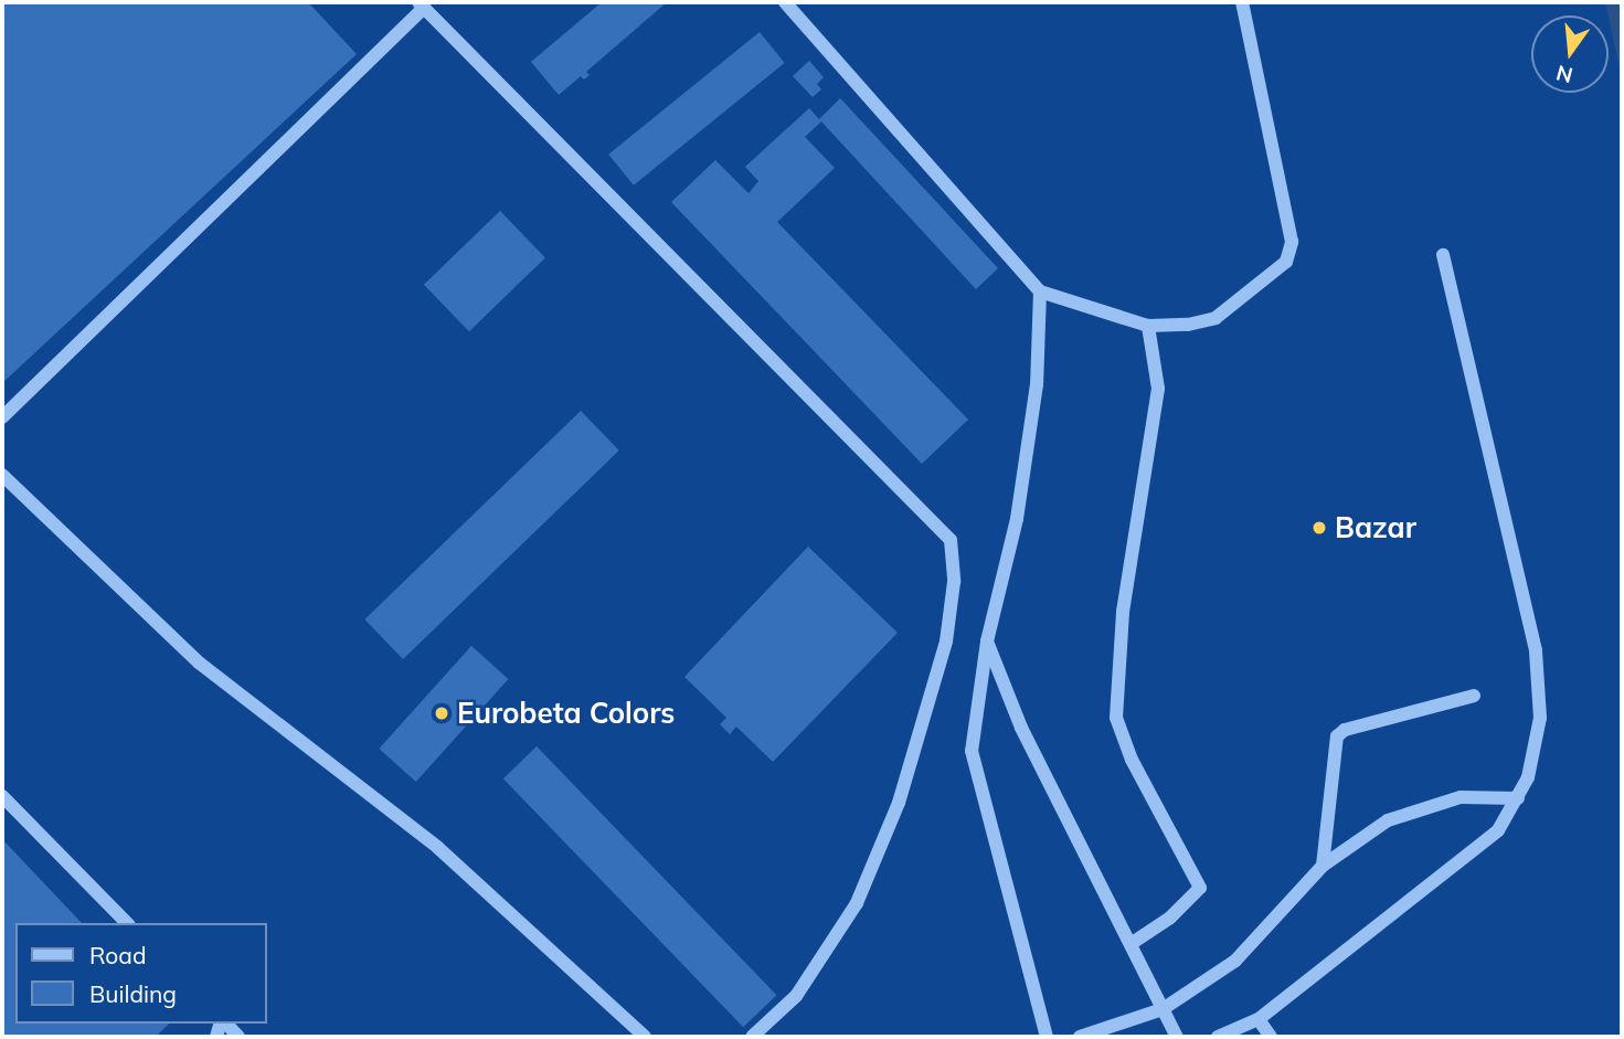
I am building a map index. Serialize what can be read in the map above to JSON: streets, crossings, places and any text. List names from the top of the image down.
{
  "places": ["Bazar", "Eurobeta Colors"],
  "legend": ["Road", "Building"],
  "north": "bottom"
}
